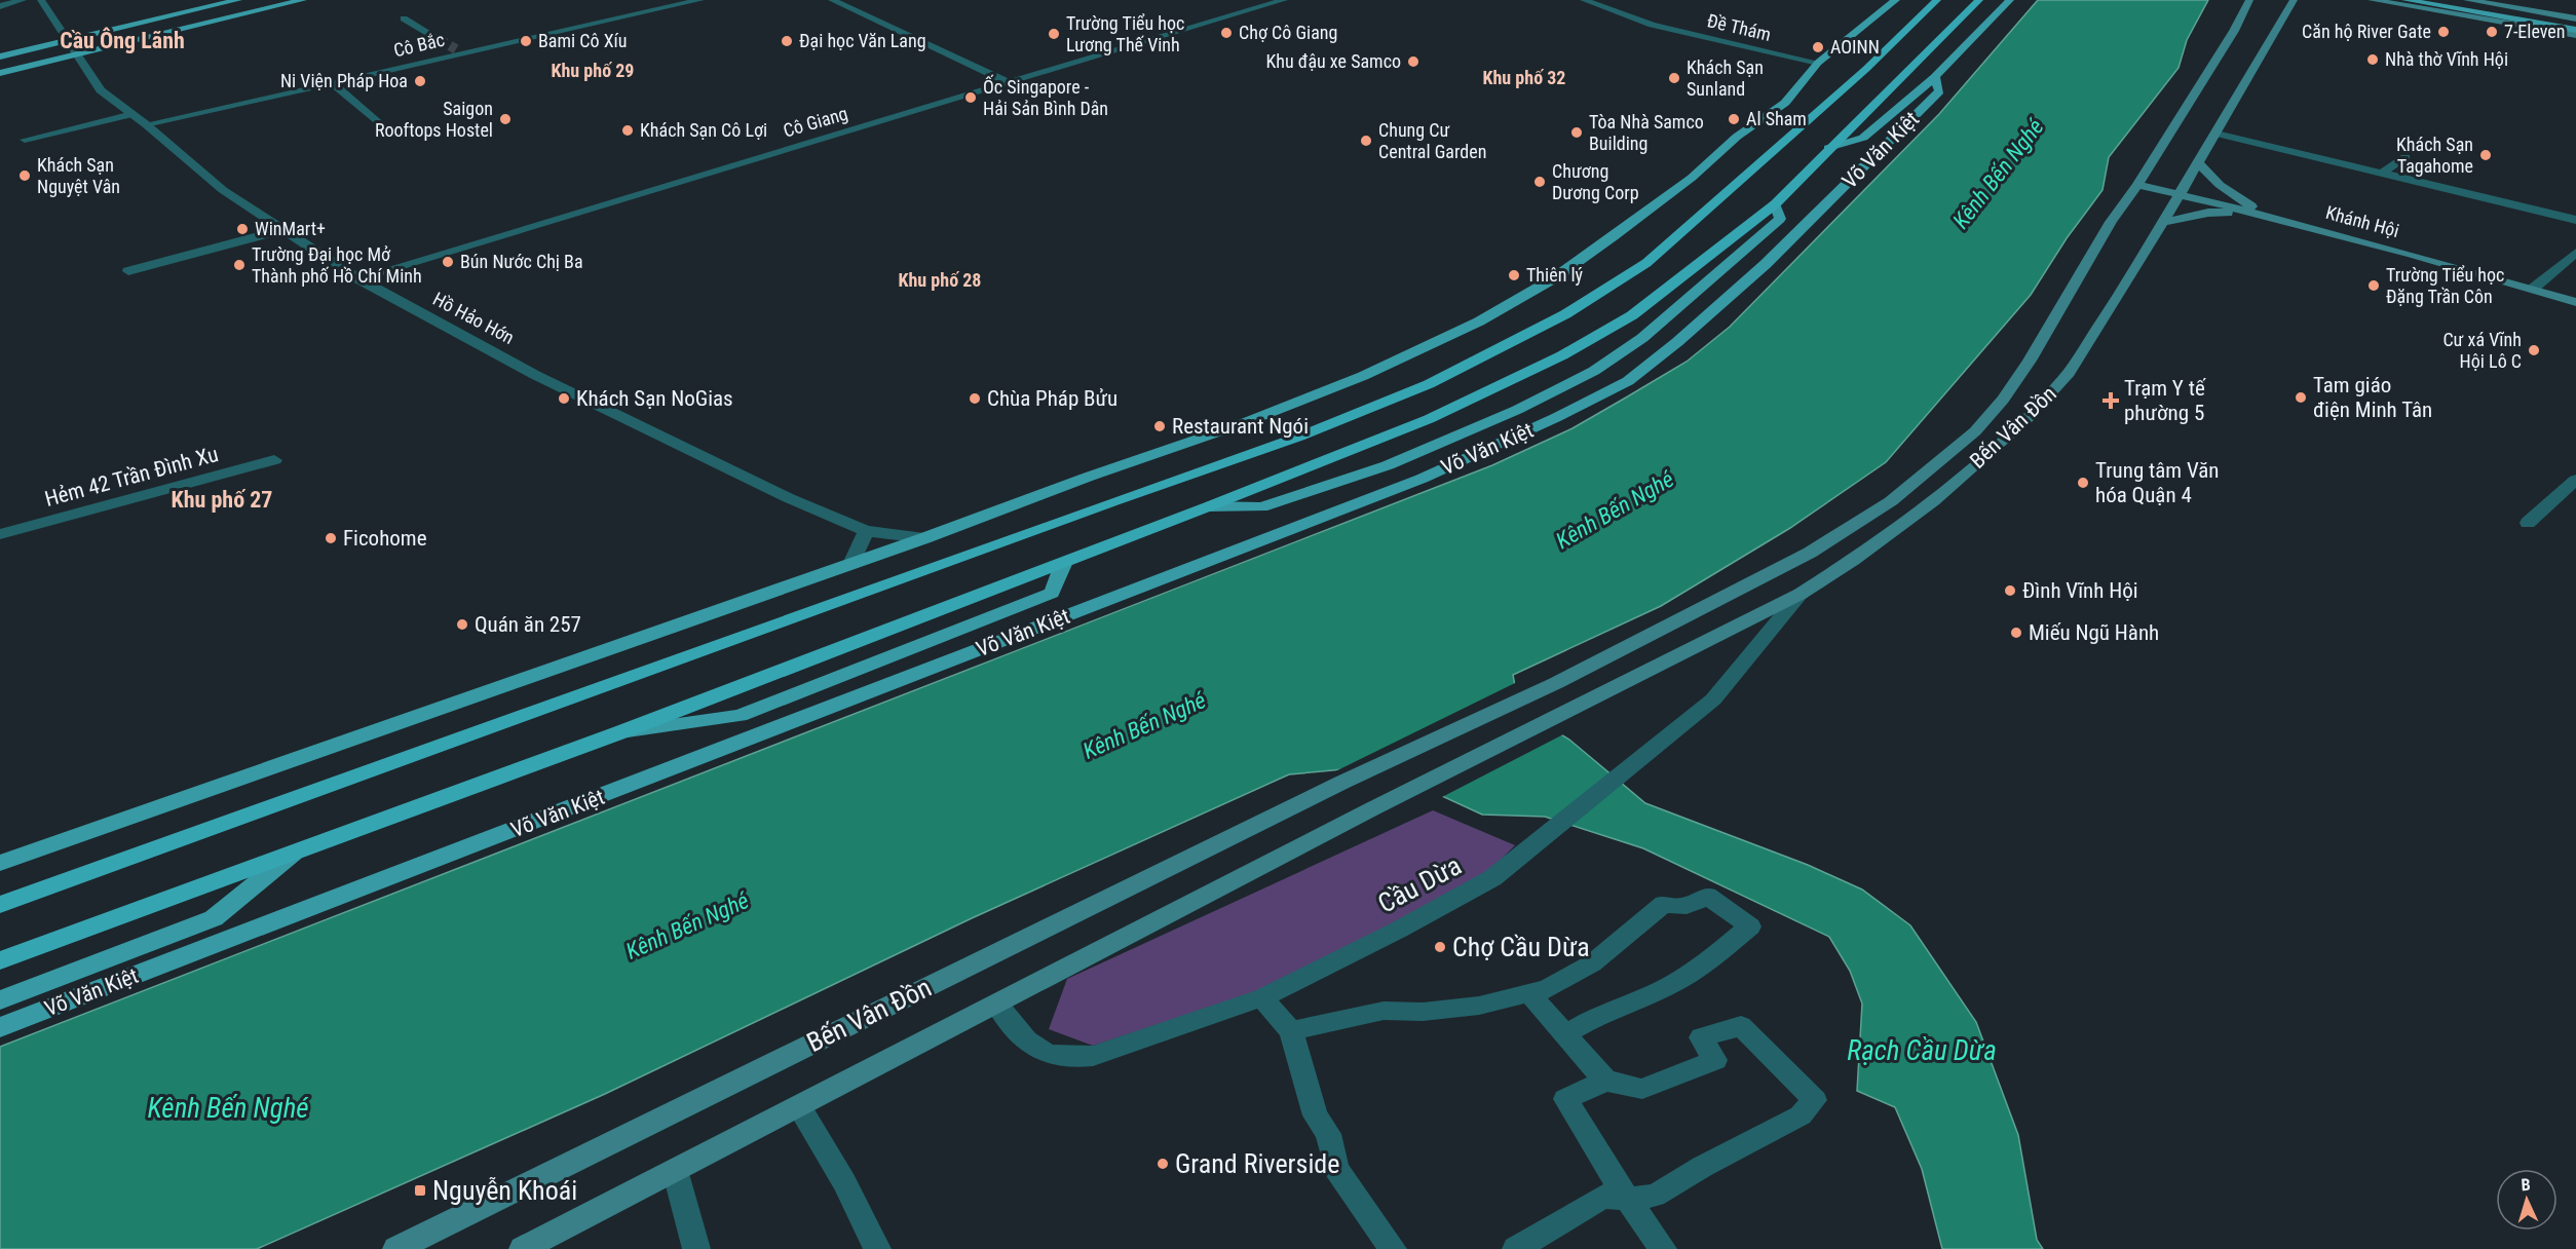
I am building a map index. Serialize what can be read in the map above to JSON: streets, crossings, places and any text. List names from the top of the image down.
{
  "streets": {
    "highway": ["Võ Văn Kiệt"],
    "main road": ["Khánh Hội", "Bến Vân Đồn"],
    "street": [
      "Ðề Thám",
      "Cô Bắc",
      "Cô Giang",
      "Hồ Hảo Hớn",
      "Hẻm 42 Trần Ðình Xu",
      "Cầu Dừa"
    ]
  },
  "crossings": [
    ["Cô Bắc", "Hồ Hảo Hớn"],
    ["Cô Giang", "Hồ Hảo Hớn"],
    ["Khánh Hội", "Bến Vân Đồn"],
    ["Bến Vân Đồn", "Cầu Dừa"]
  ],
  "districts": [
    "Cầu Ông Lãnh",
    "Khu phố 29",
    "Khu phố 32",
    "Khu phố 28",
    "Khu phố 27"
  ],
  "water": ["Kênh Bến Nghé", "Rạch Cầu Dừa"],
  "places": {
    "other": [
      "Căn hộ River Gate",
      "7-Eleven",
      "Chợ Cô Giang",
      "Trường Tiểu học Lương Thế Vinh",
      "Bami Cô Xíu",
      "Đại học Văn Lang",
      "AOINN",
      "Nhà thờ Vĩnh Hội",
      "Khu đậu xe Samco",
      "Khách Sạn Sunland",
      "Ni Viện Pháp Hoa",
      "Ốc Singapore - Hải Sản Bình Dân",
      "Saigon Rooftops Hostel",
      "Al Sham",
      "Khách Sạn Cô Lợi",
      "Tòa Nhà Samco Building",
      "Chung Cư Central Garden",
      "Khách Sạn Tagahome",
      "Khách Sạn Nguyệt Vân",
      "Chương Dương Corp",
      "WinMart+",
      "Bún Nước Chị Ba",
      "Trường Đại học Mở Thành phố Hồ Chí Minh",
      "Thiên lý",
      "Trường Tiểu học Đặng Trần Côn",
      "Cư xá Vĩnh Hội Lô C",
      "Tam giáo điện Minh Tân",
      "Khách Sạn NoGias",
      "Chùa Pháp Bửu",
      "Restaurant Ngói",
      "Trung tâm Văn hóa Quận 4",
      "Ficohome",
      "Đình Vĩnh Hội",
      "Quán ăn 257",
      "Miếu Ngũ Hành",
      "Chợ Cầu Dừa",
      "Grand Riverside"
    ],
    "health": ["Trạm Y tế phường 5"],
    "transit": ["Nguyễn Khoái"]
  },
  "north": "top"
}
